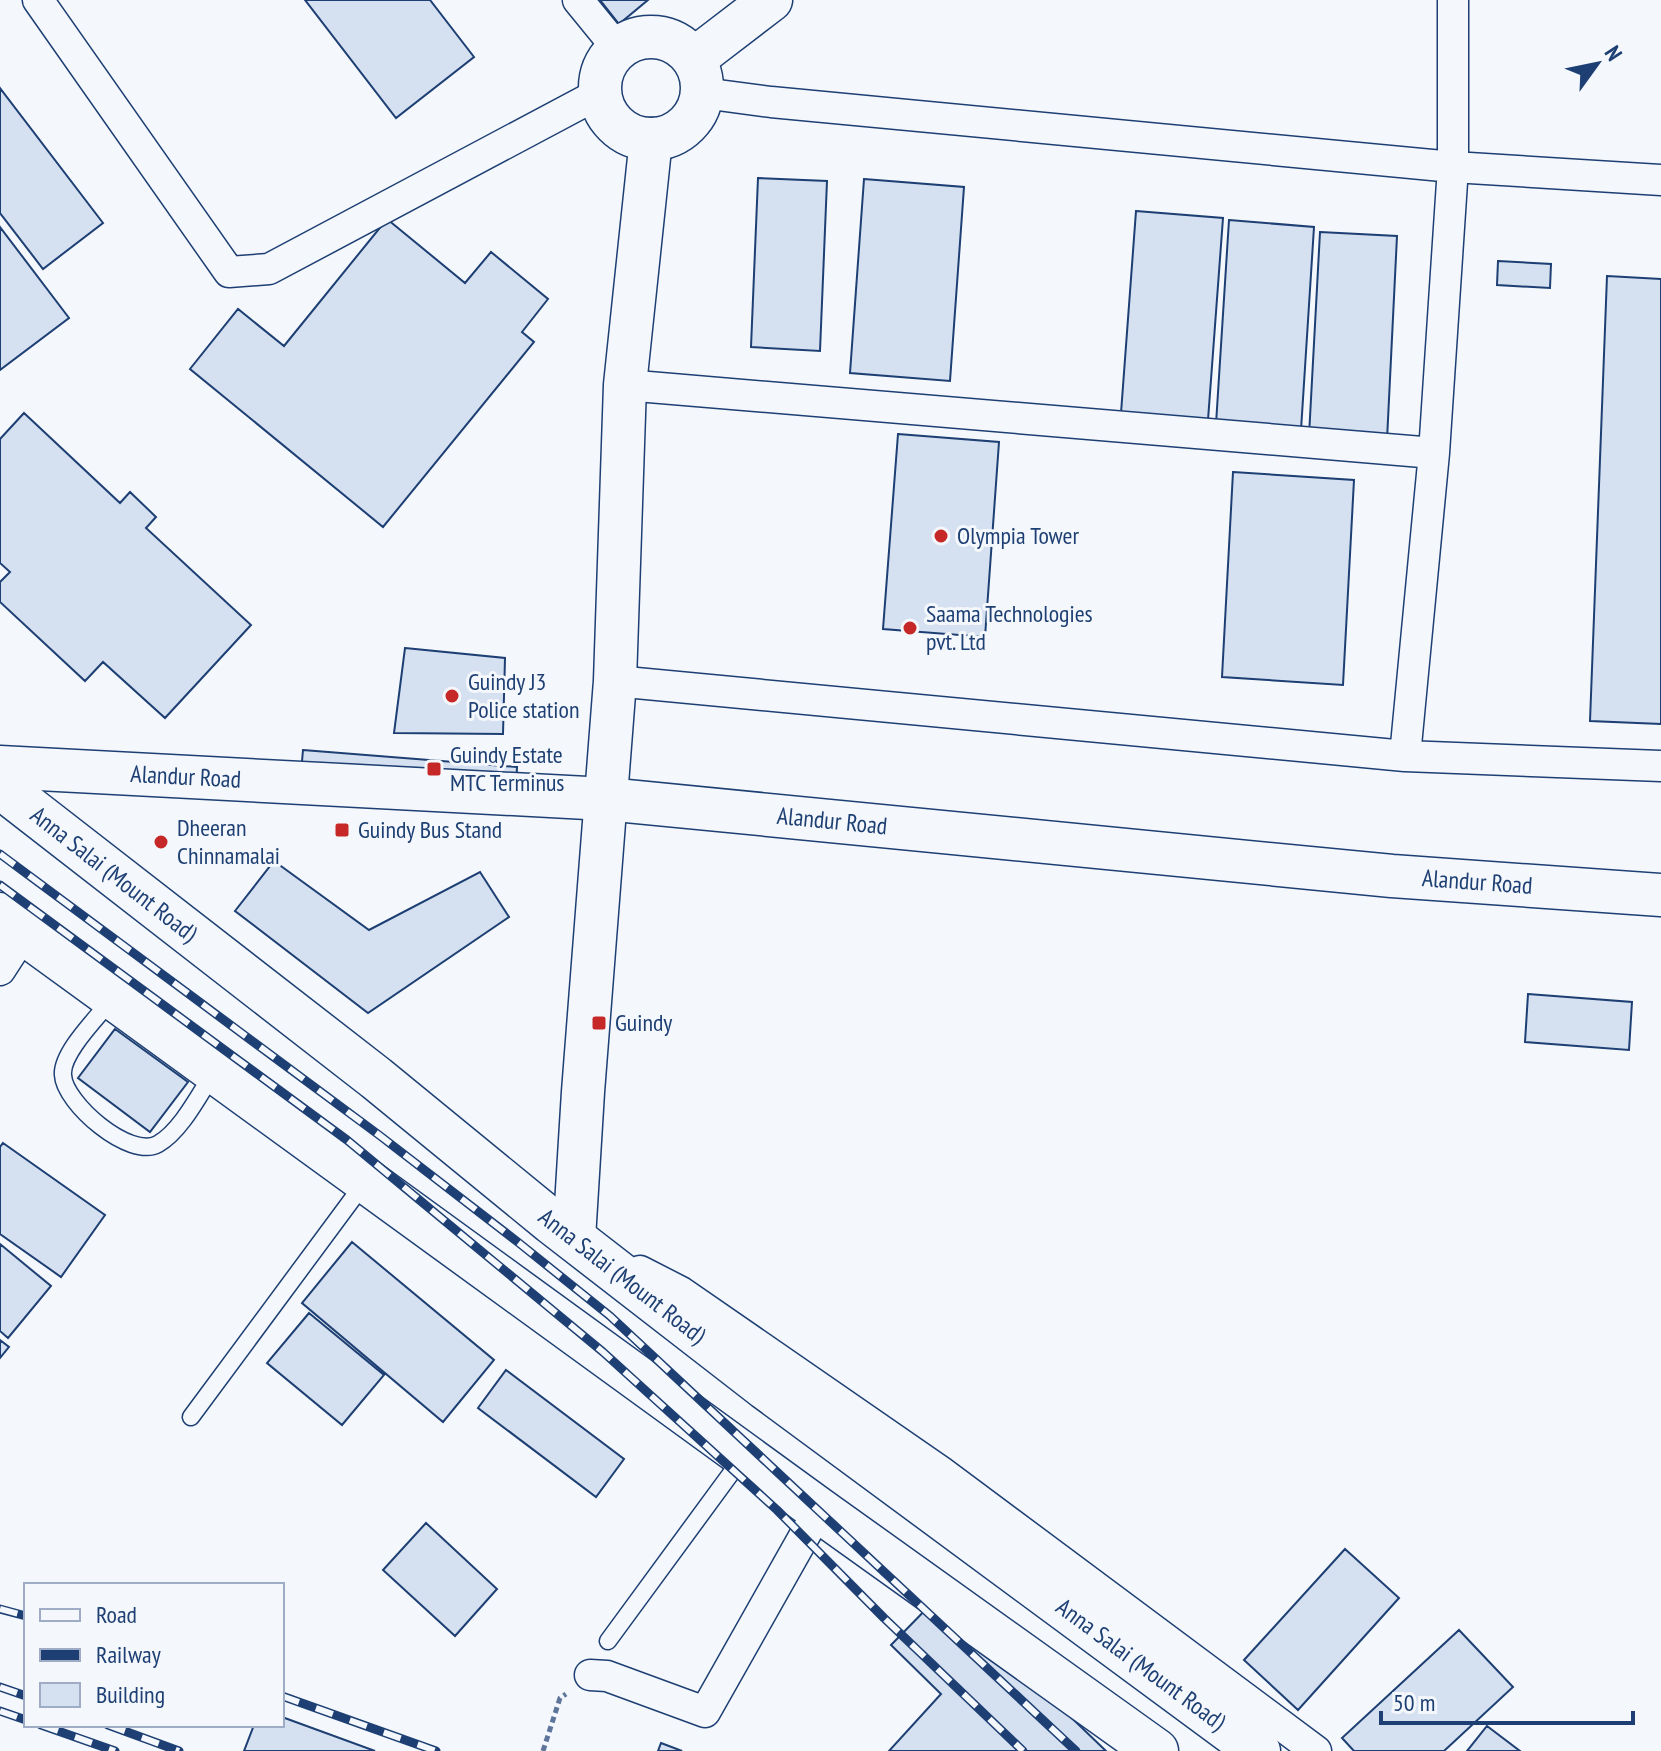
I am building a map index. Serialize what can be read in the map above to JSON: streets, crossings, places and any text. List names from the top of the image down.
{
  "streets": {
    "main road": ["Alandur Road", "Anna Salai (Mount Road)"]
  },
  "places": {
    "other": [
      "Olympia Tower",
      "Saama Technologies pvt. Ltd",
      "Guindy J3 Police station",
      "Dheeran Chinnamalai"
    ],
    "transit": ["Guindy Estate MTC Terminus", "Guindy Bus Stand", "Guindy"]
  },
  "legend": ["Road", "Railway", "Building"],
  "scale_bar": "50 m",
  "north": "top right"
}
